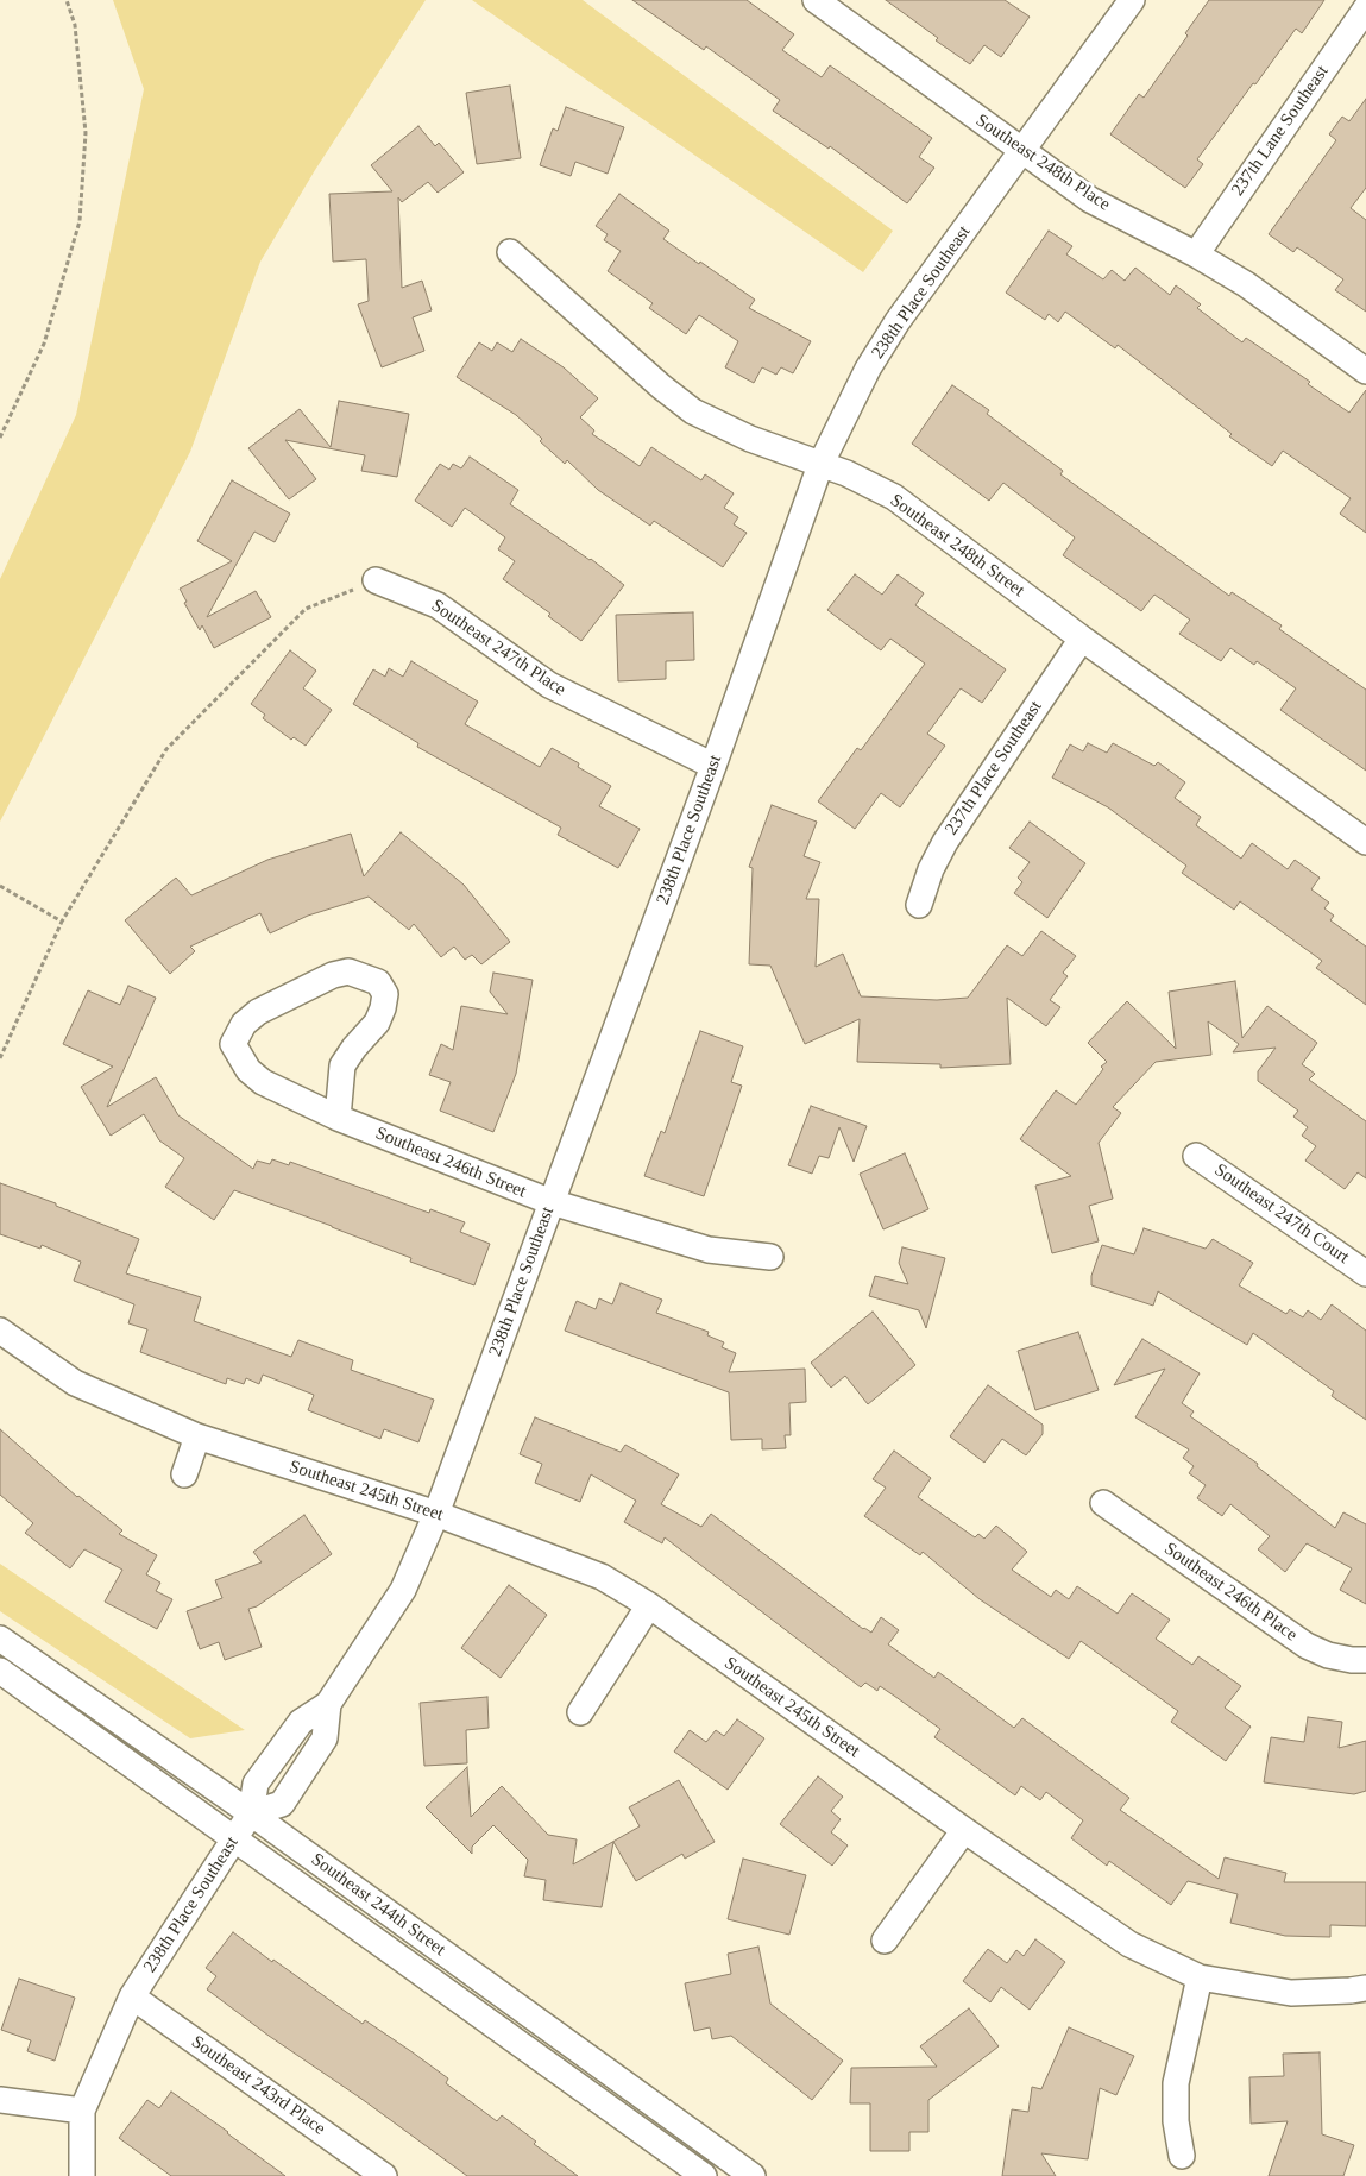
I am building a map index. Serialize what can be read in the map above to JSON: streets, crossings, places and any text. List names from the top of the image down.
{
  "streets": {
    "street": [
      "237th Lane Southeast",
      "Southeast 248th Place",
      "238th Place Southeast",
      "Southeast 248th Street",
      "Southeast 247th Place",
      "237th Place Southeast",
      "Southeast 246th Street",
      "Southeast 247th Court",
      "Southeast 245th Street",
      "Southeast 246th Place",
      "Southeast 244th Street",
      "Southeast 243rd Place"
    ]
  },
  "crossings": [
    ["237th Lane Southeast", "Southeast 248th Place"],
    ["Southeast 248th Place", "238th Place Southeast"],
    ["238th Place Southeast", "Southeast 248th Street"],
    ["238th Place Southeast", "Southeast 247th Place"],
    ["238th Place Southeast", "Southeast 246th Street"],
    ["238th Place Southeast", "Southeast 245th Street"],
    ["238th Place Southeast", "Southeast 244th Street"],
    ["238th Place Southeast", "Southeast 243rd Place"],
    ["Southeast 248th Street", "237th Place Southeast"]
  ]
}
